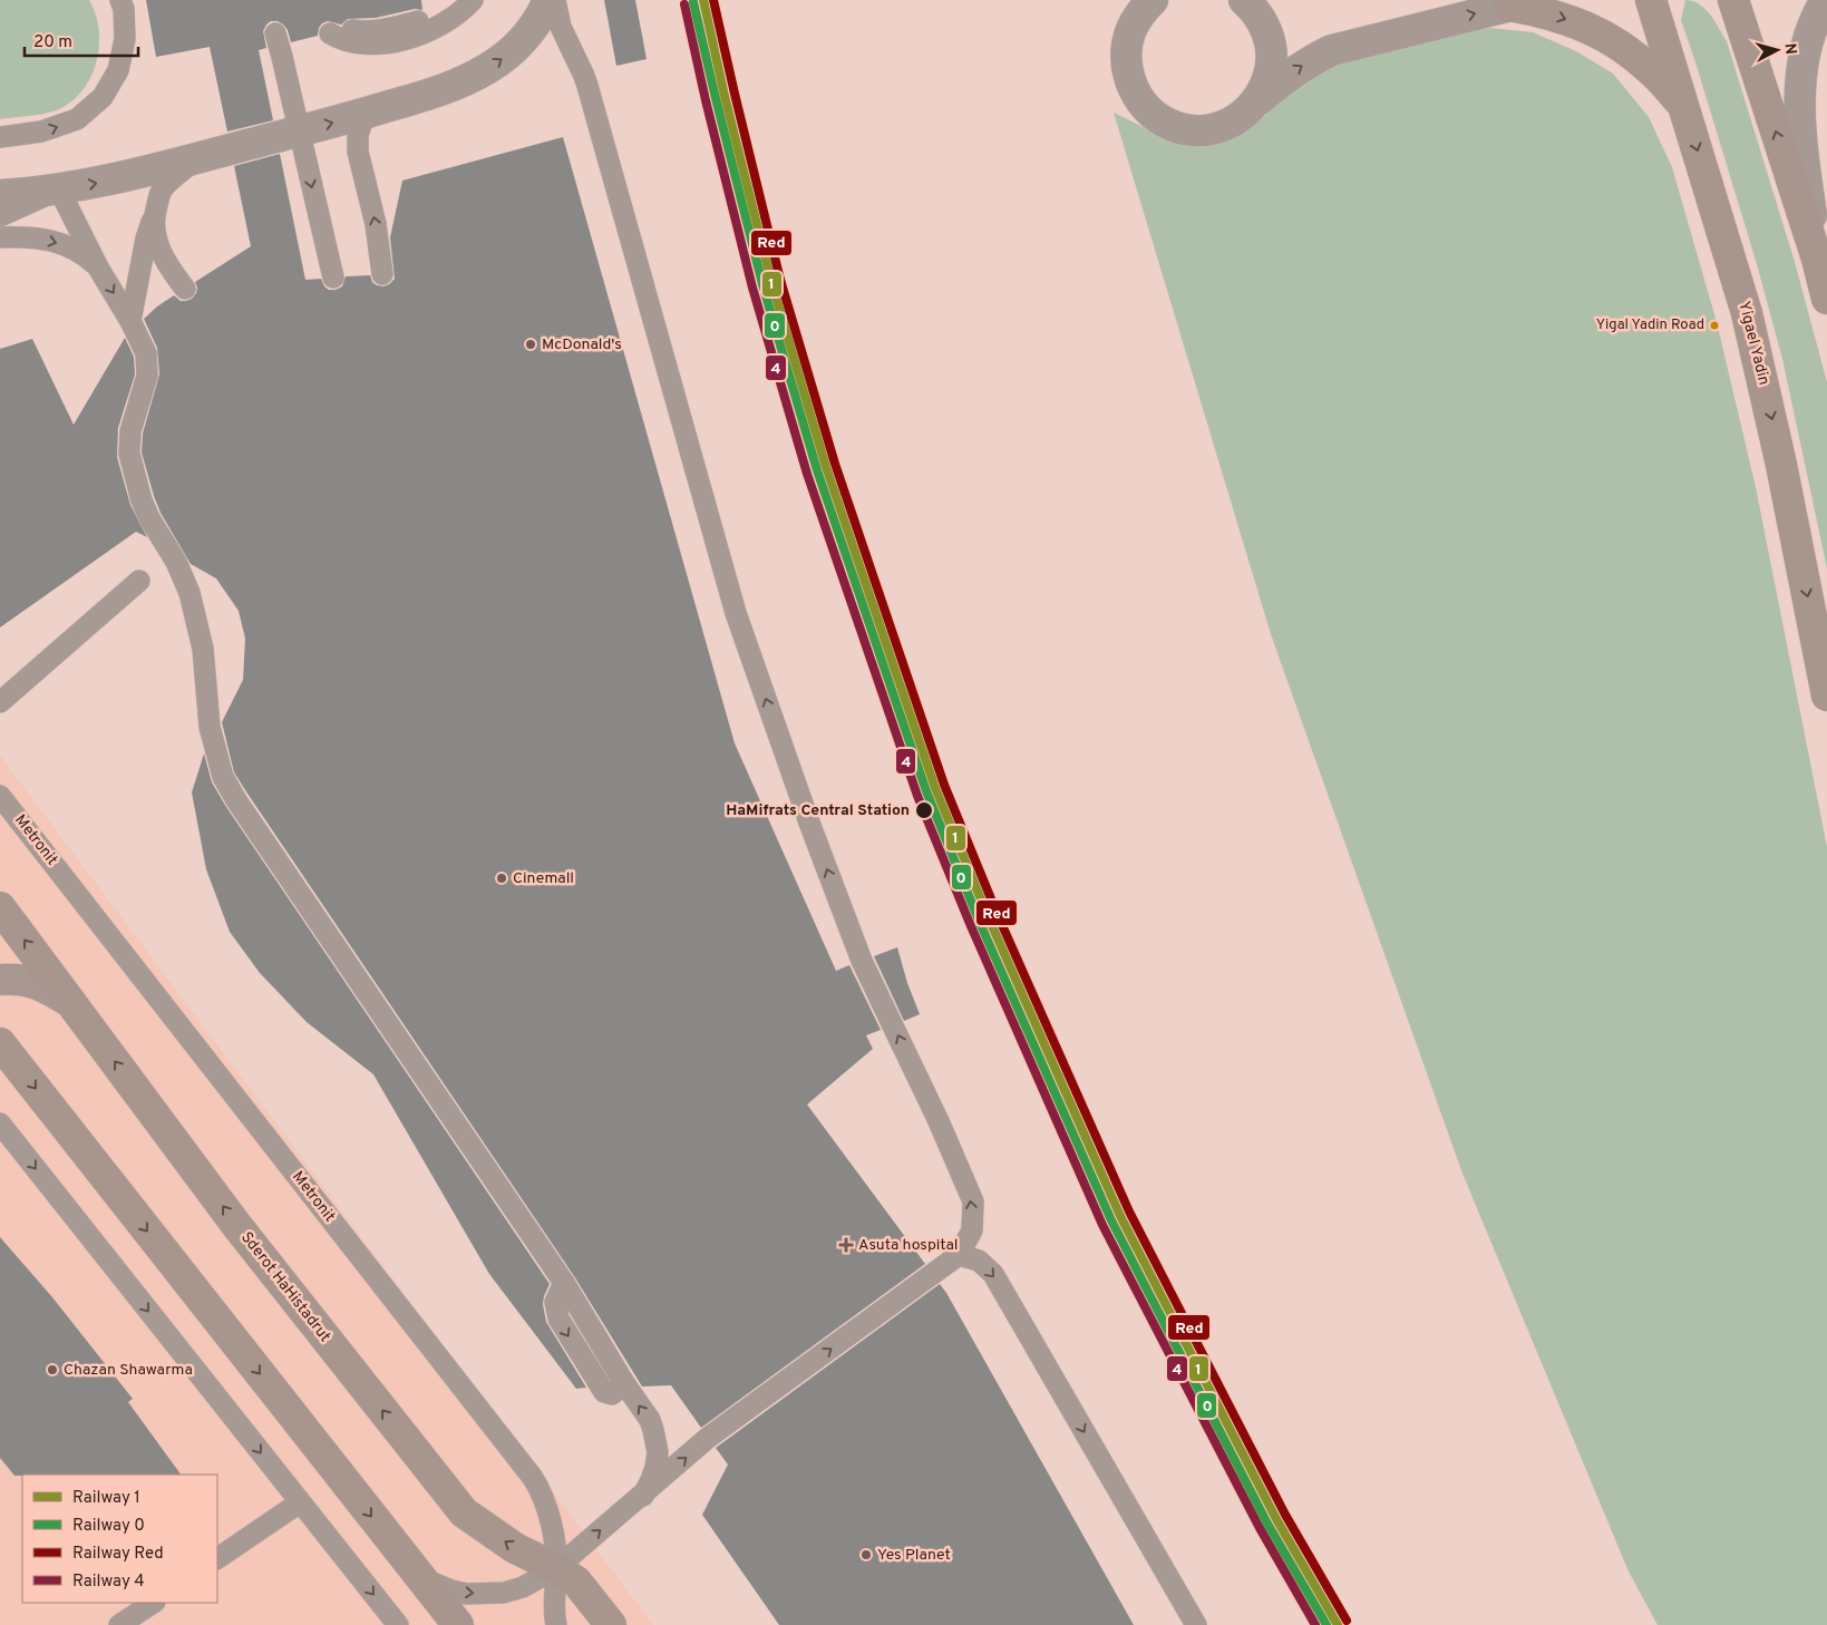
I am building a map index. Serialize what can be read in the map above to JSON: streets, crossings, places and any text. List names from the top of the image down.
{
  "streets": {
    "highway": ["Yigael Yadin", "Sderot HaHistadrut"],
    "lane": ["Metronit"]
  },
  "crossings": [
    ["Metronit", "Sderot HaHistadrut"]
  ],
  "places": {
    "other": [
      "Yigal Yadin Road",
      "McDonald's",
      "HaMifrats Central Station",
      "Cinemall",
      "Chazan Shawarma",
      "Yes Planet"
    ],
    "health": ["Asuta hospital"]
  },
  "lines": [
    "rail line 1",
    "rail line Red",
    "rail line 0",
    "rail line 4"
  ],
  "legend": [
    "Railway 1",
    "Railway 0",
    "Railway Red",
    "Railway 4"
  ],
  "scale_bar": "20 m",
  "north": "right"
}
